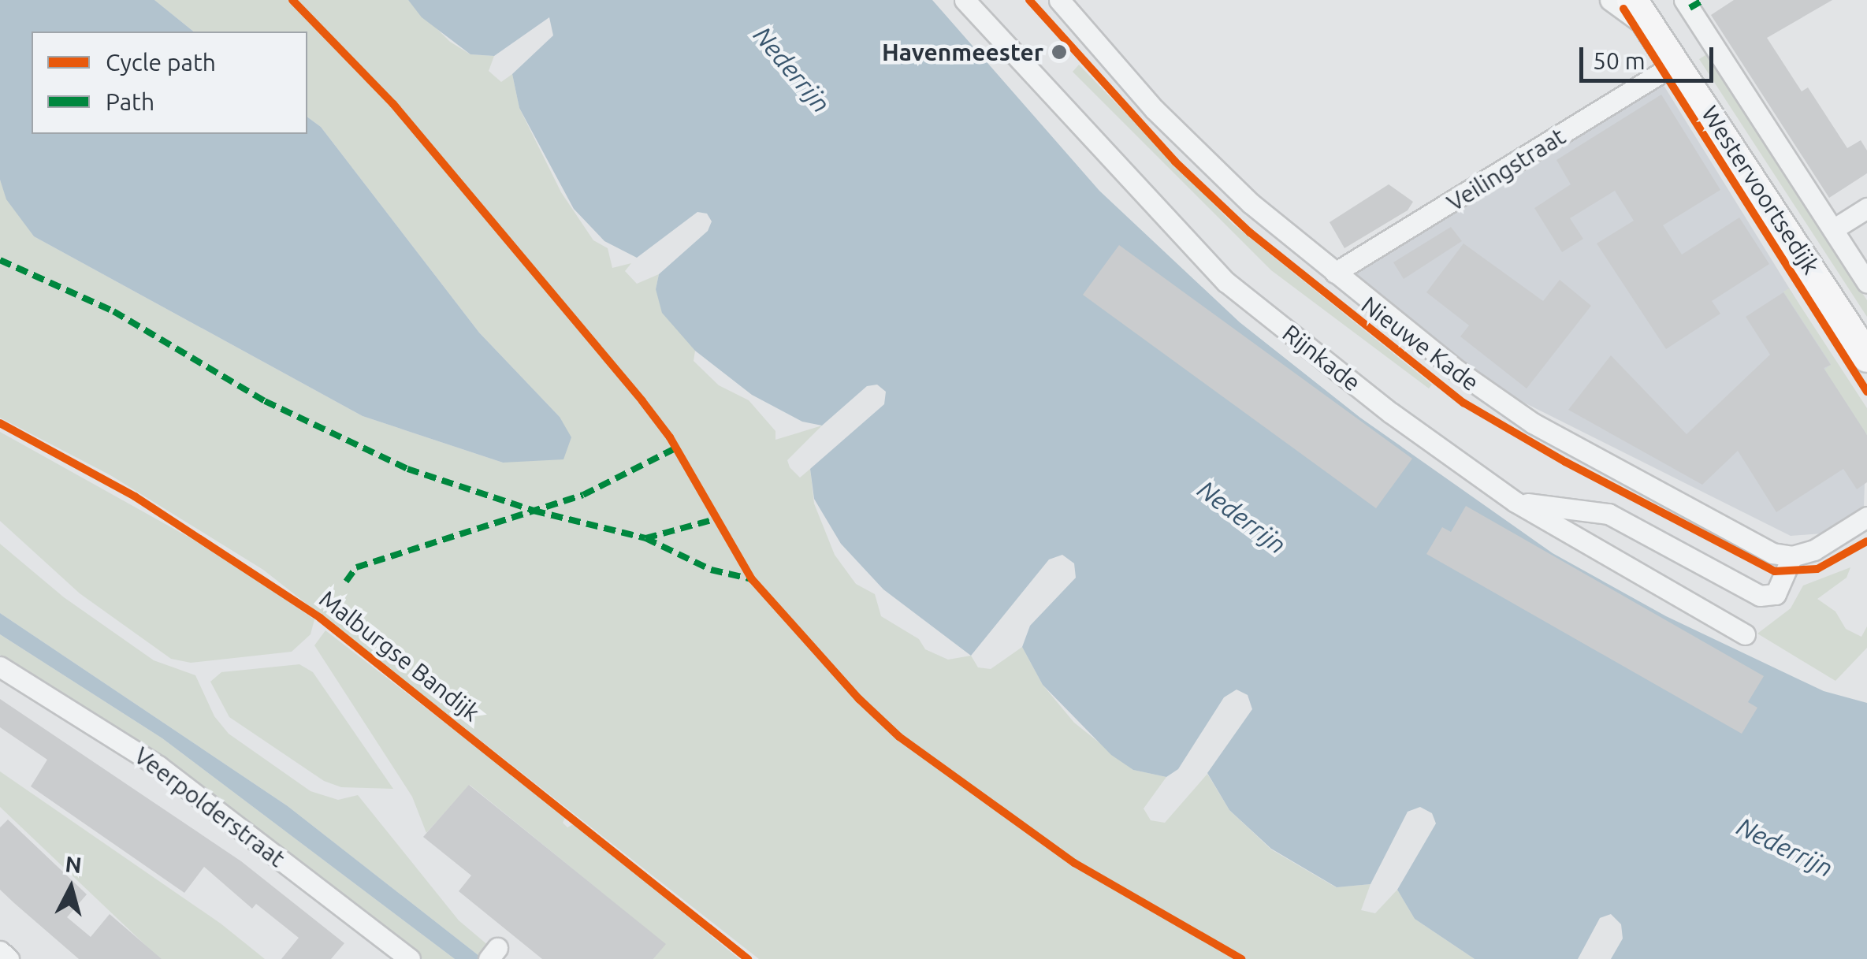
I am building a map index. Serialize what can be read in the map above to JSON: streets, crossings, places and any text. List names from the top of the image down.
{
  "streets": {
    "main road": ["Westervoortsedijk"],
    "street": [
      "Veilingstraat",
      "Nieuwe Kade",
      "Rijnkade",
      "Veerpolderstraat"
    ],
    "cycle path": ["Malburgse Bandijk"]
  },
  "crossings": [
    ["Veilingstraat", "Westervoortsedijk"],
    ["Veilingstraat", "Nieuwe Kade"]
  ],
  "water": ["Nederrijn"],
  "places": ["Havenmeester"],
  "legend": ["Cycle path", "Path"],
  "scale_bar": "50 m",
  "north": "top"
}
